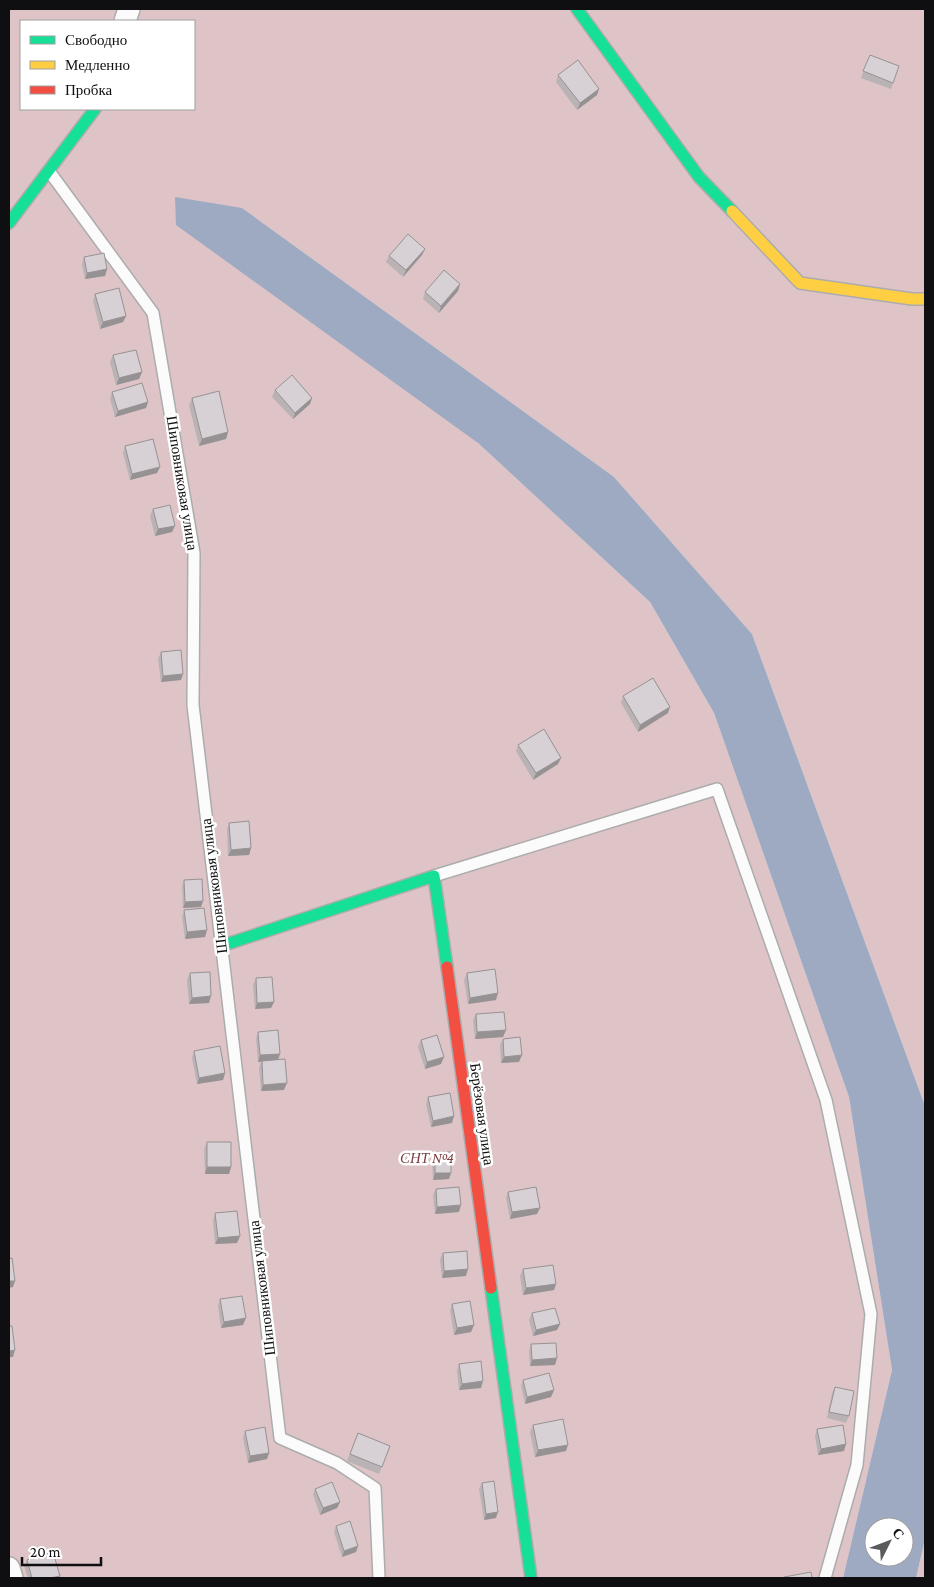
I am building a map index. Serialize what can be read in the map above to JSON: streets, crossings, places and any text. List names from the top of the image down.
{
  "streets": {
    "street": ["Берёзовая улица"],
    "lane": ["Шиповниковая улица"]
  },
  "parks": ["СНТ №4"],
  "legend": ["Свободно", "Медленно", "Пробка"],
  "scale_bar": "20 m",
  "north": "top right"
}
